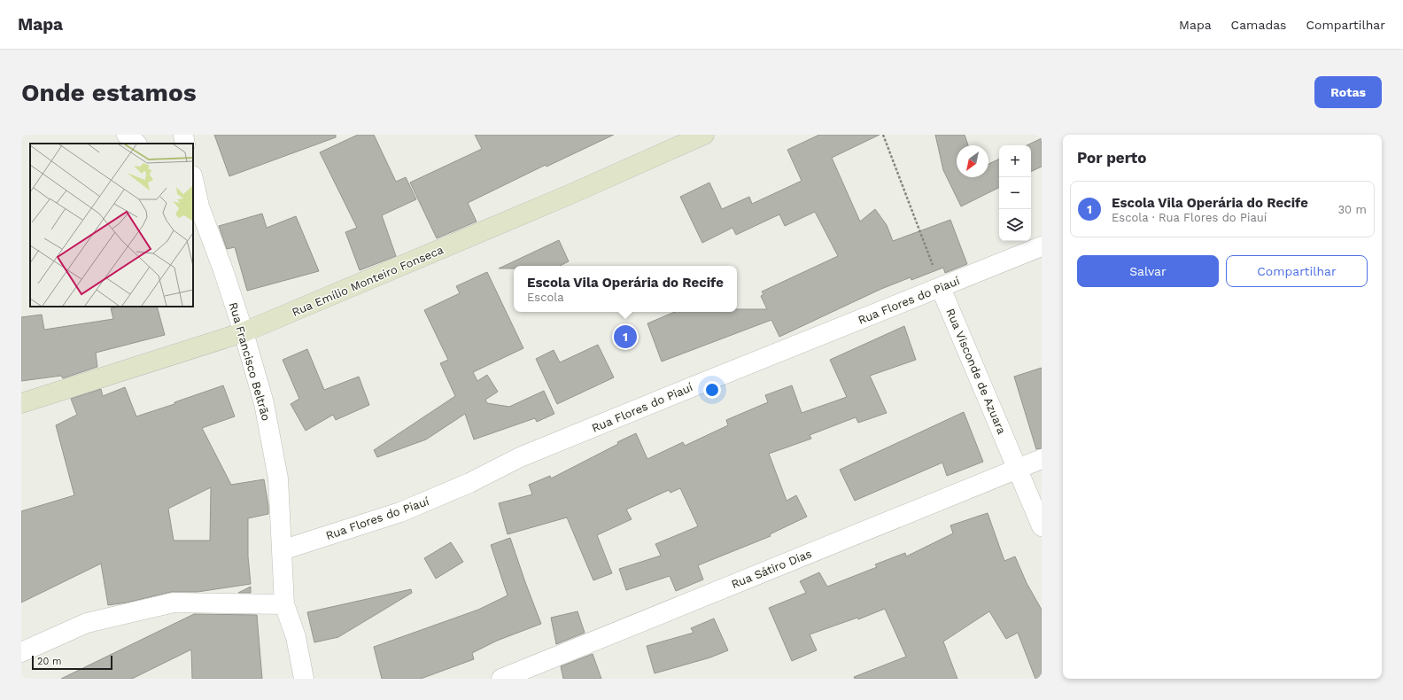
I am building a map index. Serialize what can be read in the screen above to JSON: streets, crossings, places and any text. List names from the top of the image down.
{
  "streets": {
    "main road": ["Rua Emílio Monteiro Fonseca"],
    "street": [
      "Rua Flores do Piauí",
      "Rua Francisco Beltrão",
      "Rua Visconde de Azuara",
      "Rua Sátiro Dias"
    ]
  },
  "crossings": [
    ["Rua Emílio Monteiro Fonseca", "Rua Francisco Beltrão"],
    ["Rua Flores do Piauí", "Rua Francisco Beltrão"],
    ["Rua Flores do Piauí", "Rua Visconde de Azuara"],
    ["Rua Visconde de Azuara", "Rua Sátiro Dias"]
  ],
  "scale_bar": "20 m",
  "north": "bottom left",
  "page": {
    "header": "Mapa",
    "nav": ["Mapa", "Camadas", "Compartilhar"],
    "buttons": [
      "Rotas",
      ["Salvar", "Compartilhar"]
    ],
    "title": "Onde estamos",
    "heading": "Por perto",
    "map_buttons": ["+", "−"],
    "list": [
      {
        "mark": "1",
        "name": "Escola Vila Operária do Recife",
        "note": "Escola · Rua Flores do Piauí",
        "value": "30 m"
      }
    ],
    "popup": ["Escola Vila Operária do Recife", "Escola"],
    "pins": "1",
    "scale": "20 m"
  }
}
